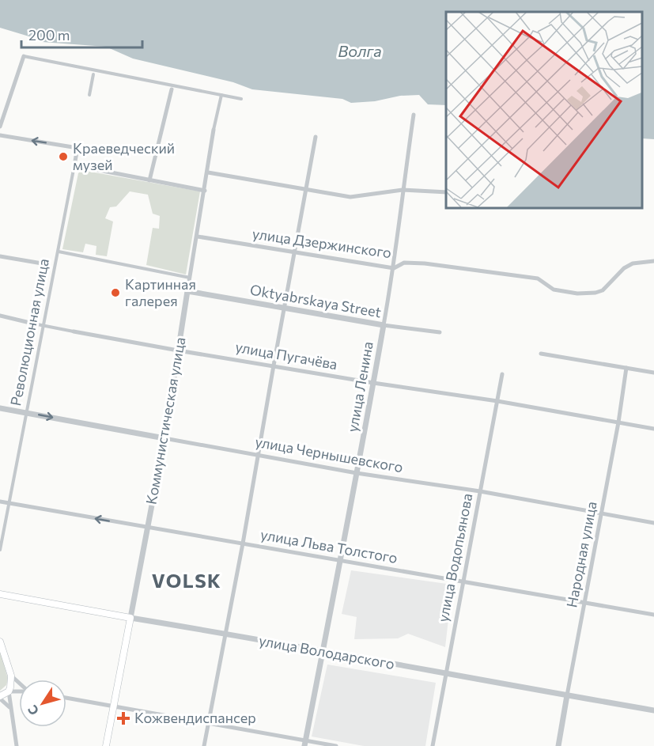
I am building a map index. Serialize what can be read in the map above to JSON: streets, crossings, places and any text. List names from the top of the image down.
{
  "streets": {
    "main road": ["Коммунистическая улица", "улица Володарского"],
    "street": [
      "улица Дзержинского",
      "Oktyabrskaya Street",
      "Революционная улица",
      "улица Пугачёва",
      "улица Ленина",
      "улица Чернышевского",
      "улица Льва Толстого",
      "Народная улица",
      "улица Водопьянова"
    ]
  },
  "crossings": [
    ["улица Дзержинского", "улица Ленина"],
    ["улица Дзержинского", "Коммунистическая улица"],
    ["Oktyabrskaya Street", "улица Ленина"],
    ["Oktyabrskaya Street", "Коммунистическая улица"],
    ["Революционная улица", "улица Пугачёва"],
    ["Революционная улица", "улица Чернышевского"],
    ["Революционная улица", "улица Льва Толстого"],
    ["улица Пугачёва", "улица Ленина"],
    ["улица Пугачёва", "Коммунистическая улица"],
    ["улица Пугачёва", "Народная улица"],
    ["улица Пугачёва", "улица Водопьянова"],
    ["улица Ленина", "улица Чернышевского"],
    ["улица Ленина", "улица Льва Толстого"],
    ["улица Ленина", "улица Володарского"],
    ["Коммунистическая улица", "улица Чернышевского"],
    ["Коммунистическая улица", "улица Льва Толстого"],
    ["Коммунистическая улица", "улица Володарского"],
    ["улица Чернышевского", "Народная улица"],
    ["улица Чернышевского", "улица Водопьянова"],
    ["улица Льва Толстого", "Народная улица"],
    ["улица Льва Толстого", "улица Водопьянова"],
    ["Народная улица", "улица Володарского"],
    ["улица Водопьянова", "улица Володарского"]
  ],
  "districts": ["VOLSK"],
  "water": ["Волга"],
  "places": {
    "other": ["Краеведческий музей", "Картинная галерея"],
    "health": ["Кожвендиспансер"]
  },
  "scale_bar": "200 m",
  "north": "bottom left"
}
